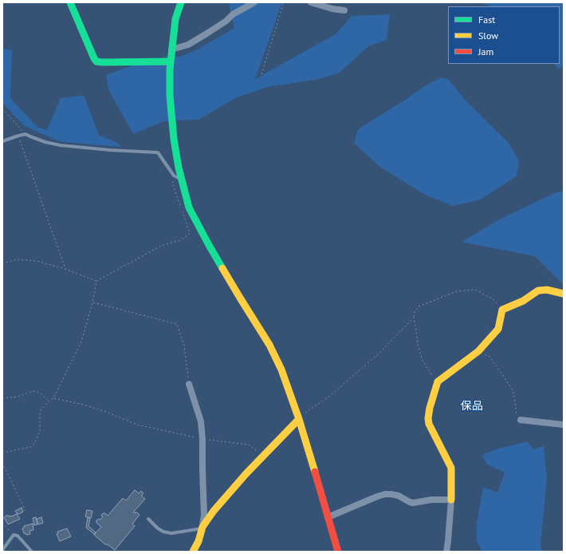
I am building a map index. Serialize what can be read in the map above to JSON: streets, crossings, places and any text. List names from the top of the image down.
{
  "districts": ["保品"],
  "legend": ["Fast", "Slow", "Jam"]
}
